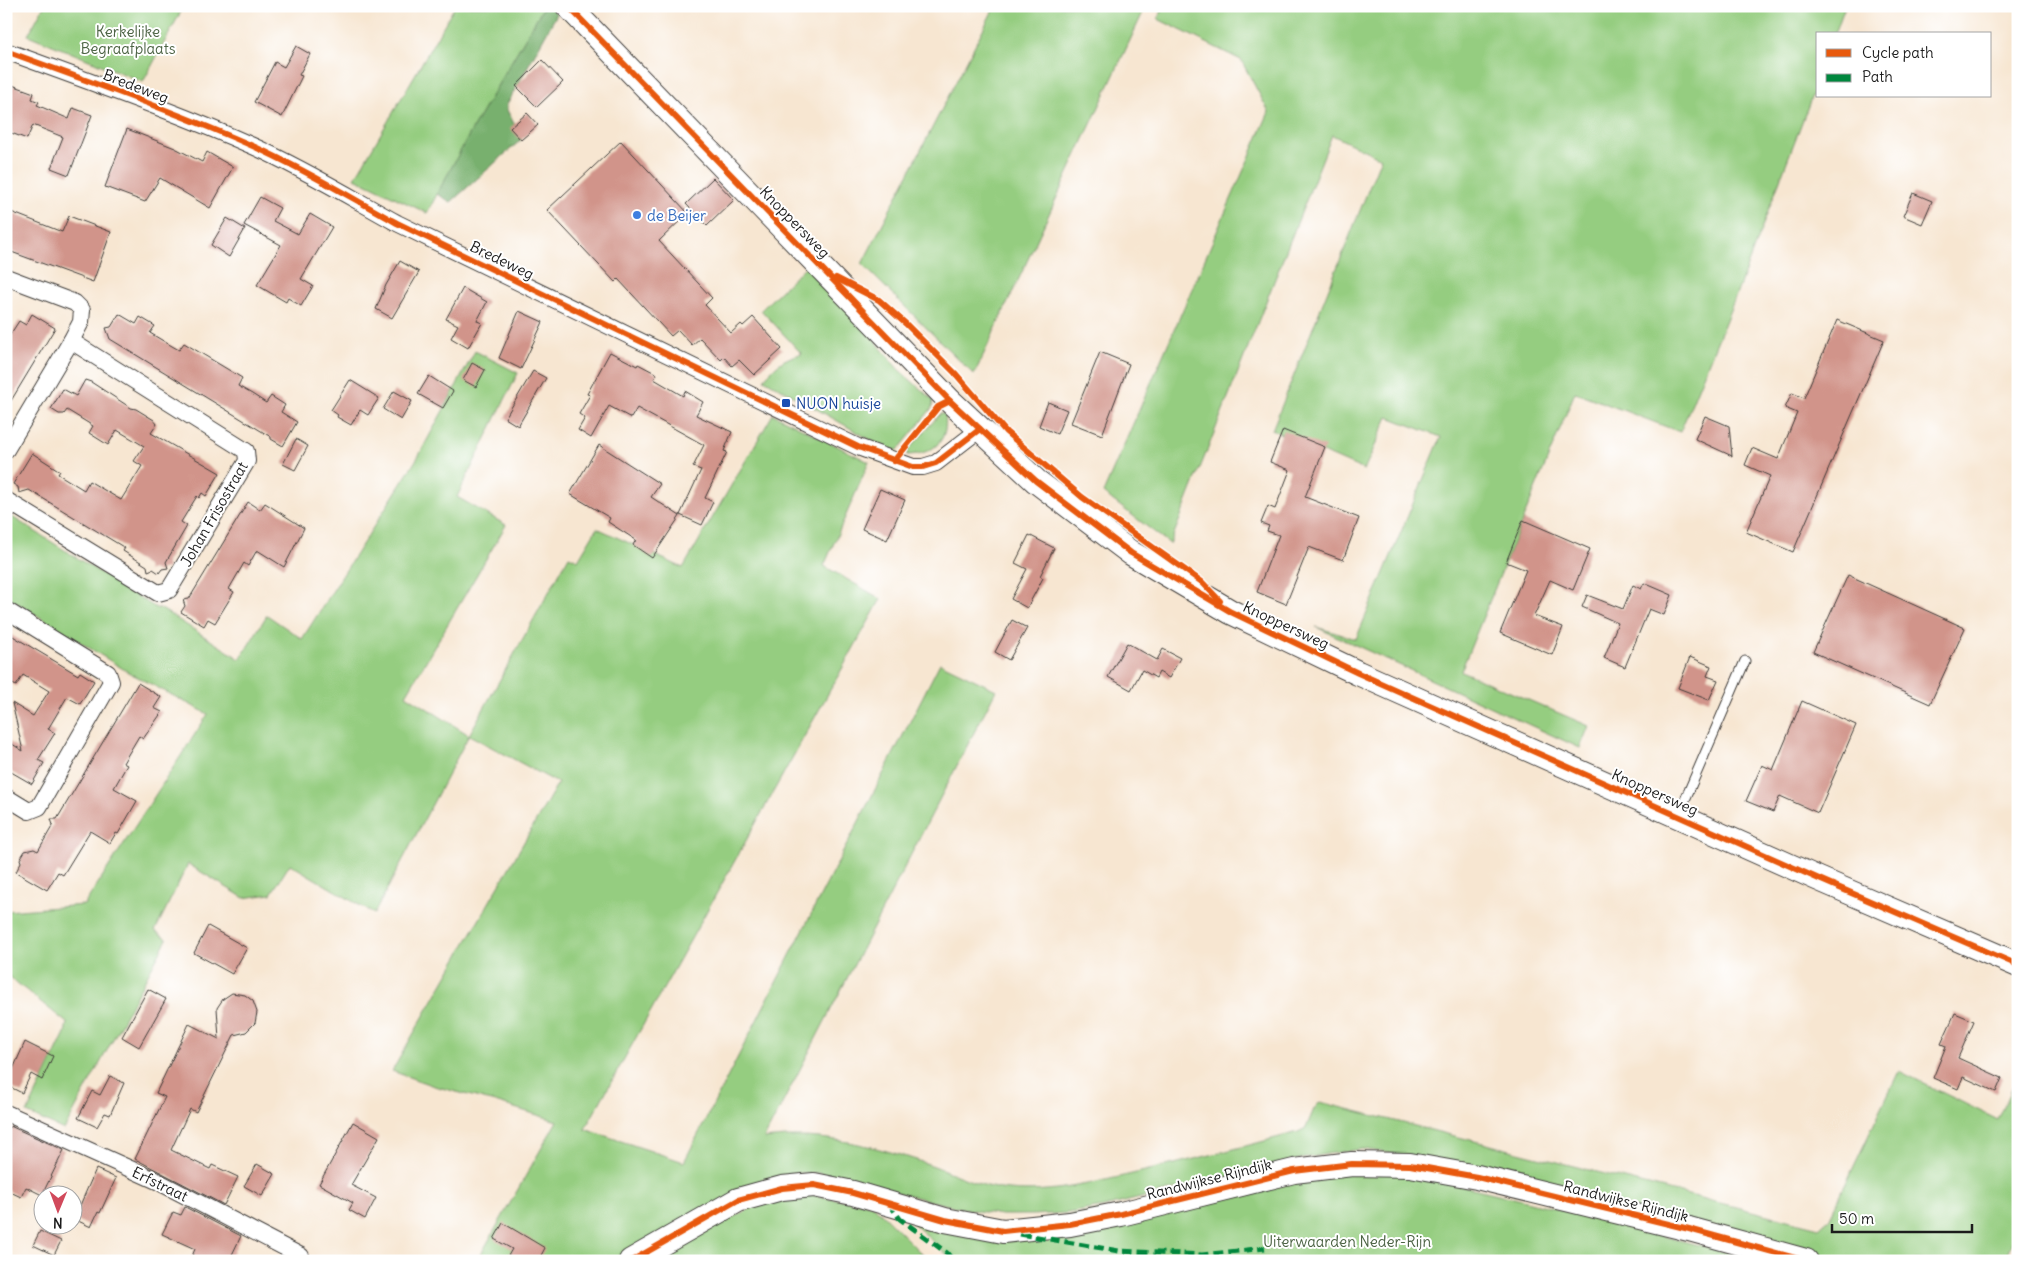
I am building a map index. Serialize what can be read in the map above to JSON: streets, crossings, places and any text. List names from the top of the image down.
{
  "streets": {
    "main road": ["Knoppersweg", "Randwijkse Rijndijk"],
    "street": ["Bredeweg", "Johan Frisostraat", "Erfstraat"]
  },
  "crossings": [
    ["Bredeweg", "Knoppersweg"]
  ],
  "parks": ["Kerkelijke Begraafplaats", "Uiterwaarden Neder-Rijn"],
  "places": {
    "other": ["de Beijer"],
    "transit": ["NUON huisje"]
  },
  "legend": ["Cycle path", "Path"],
  "scale_bar": "50 m",
  "north": "bottom"
}
